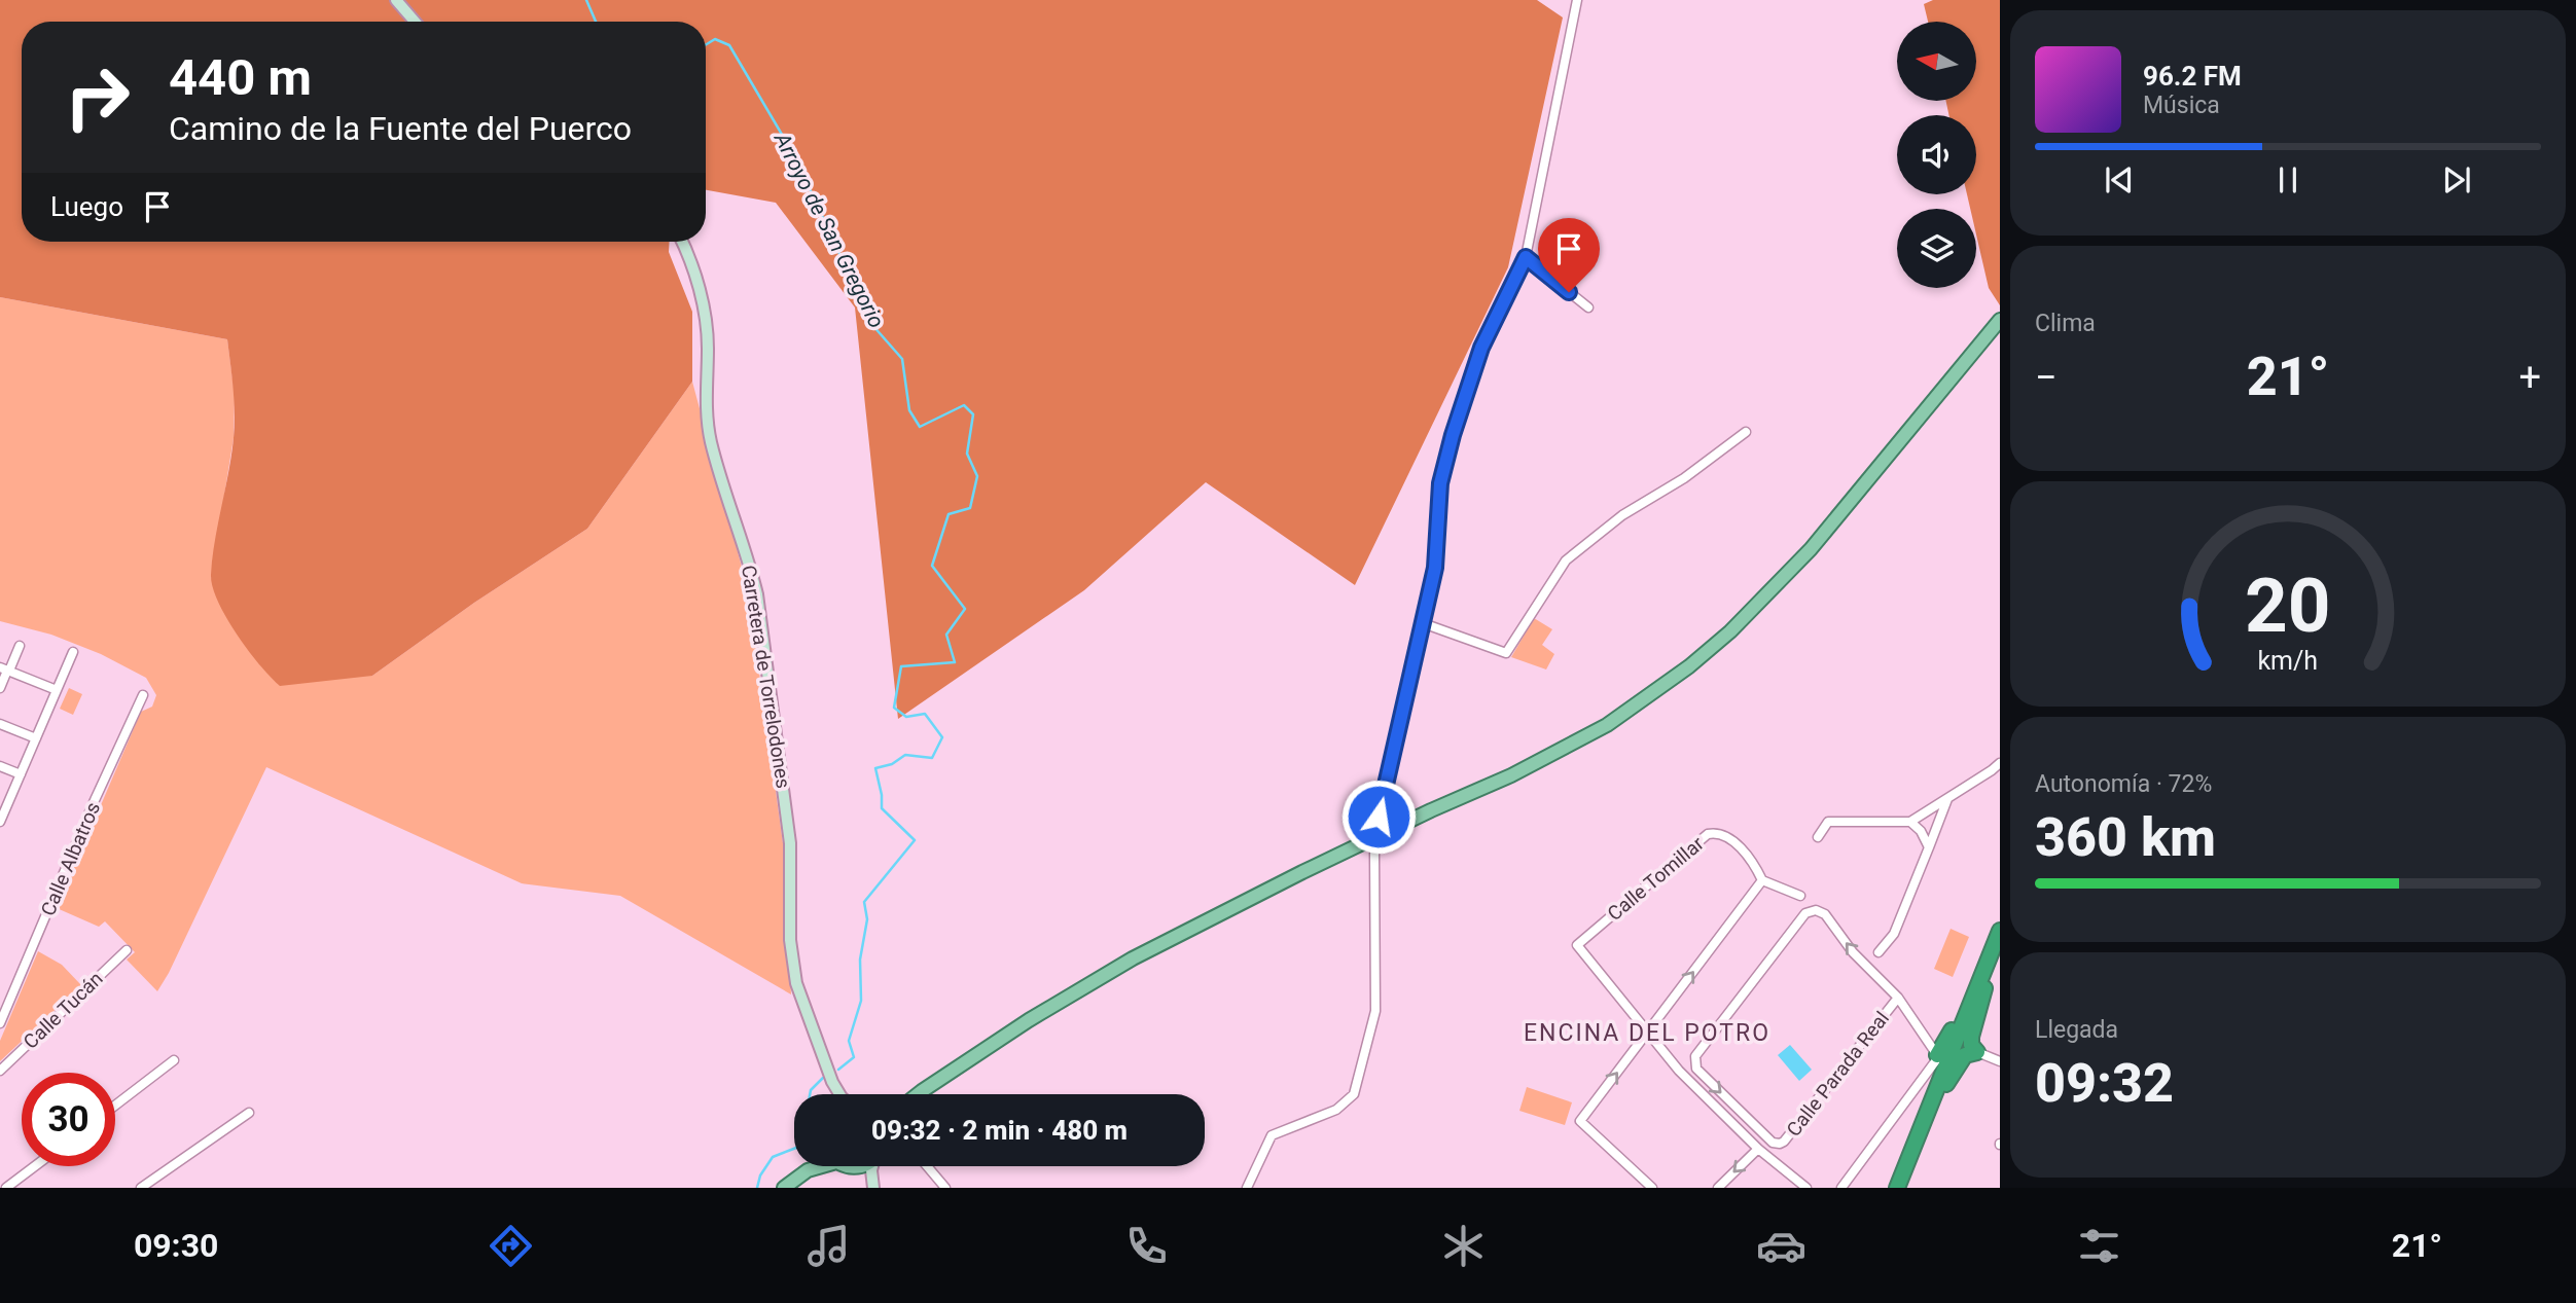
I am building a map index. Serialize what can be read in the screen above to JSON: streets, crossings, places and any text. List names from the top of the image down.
{
  "streets": {
    "main road": ["Carretera de Torrelodones"],
    "street": [
      "Calle Albatros",
      "Calle Tomillar",
      "Calle Tucán",
      "Calle Parada Real"
    ]
  },
  "districts": ["ENCINA DEL POTRO"],
  "water": ["Arroyo de San Gregorio"],
  "north": "left",
  "page": {
    "turn": ["440 m", "Camino de la Fuente del Puerco"],
    "song": ["96.2 FM", "Música"],
    "then": "Luego",
    "tile": [
      "Clima",
      ["Autonomía · 72%", "360 km"],
      ["Llegada", "09:32"]
    ],
    "heat": ["−", "21°", "+"],
    "limit": "30",
    "trip": "09:32 · 2 min · 480 m",
    "tabs": ["09:30", "21°"],
    "gauge": ["20", "km/h"]
  }
}
